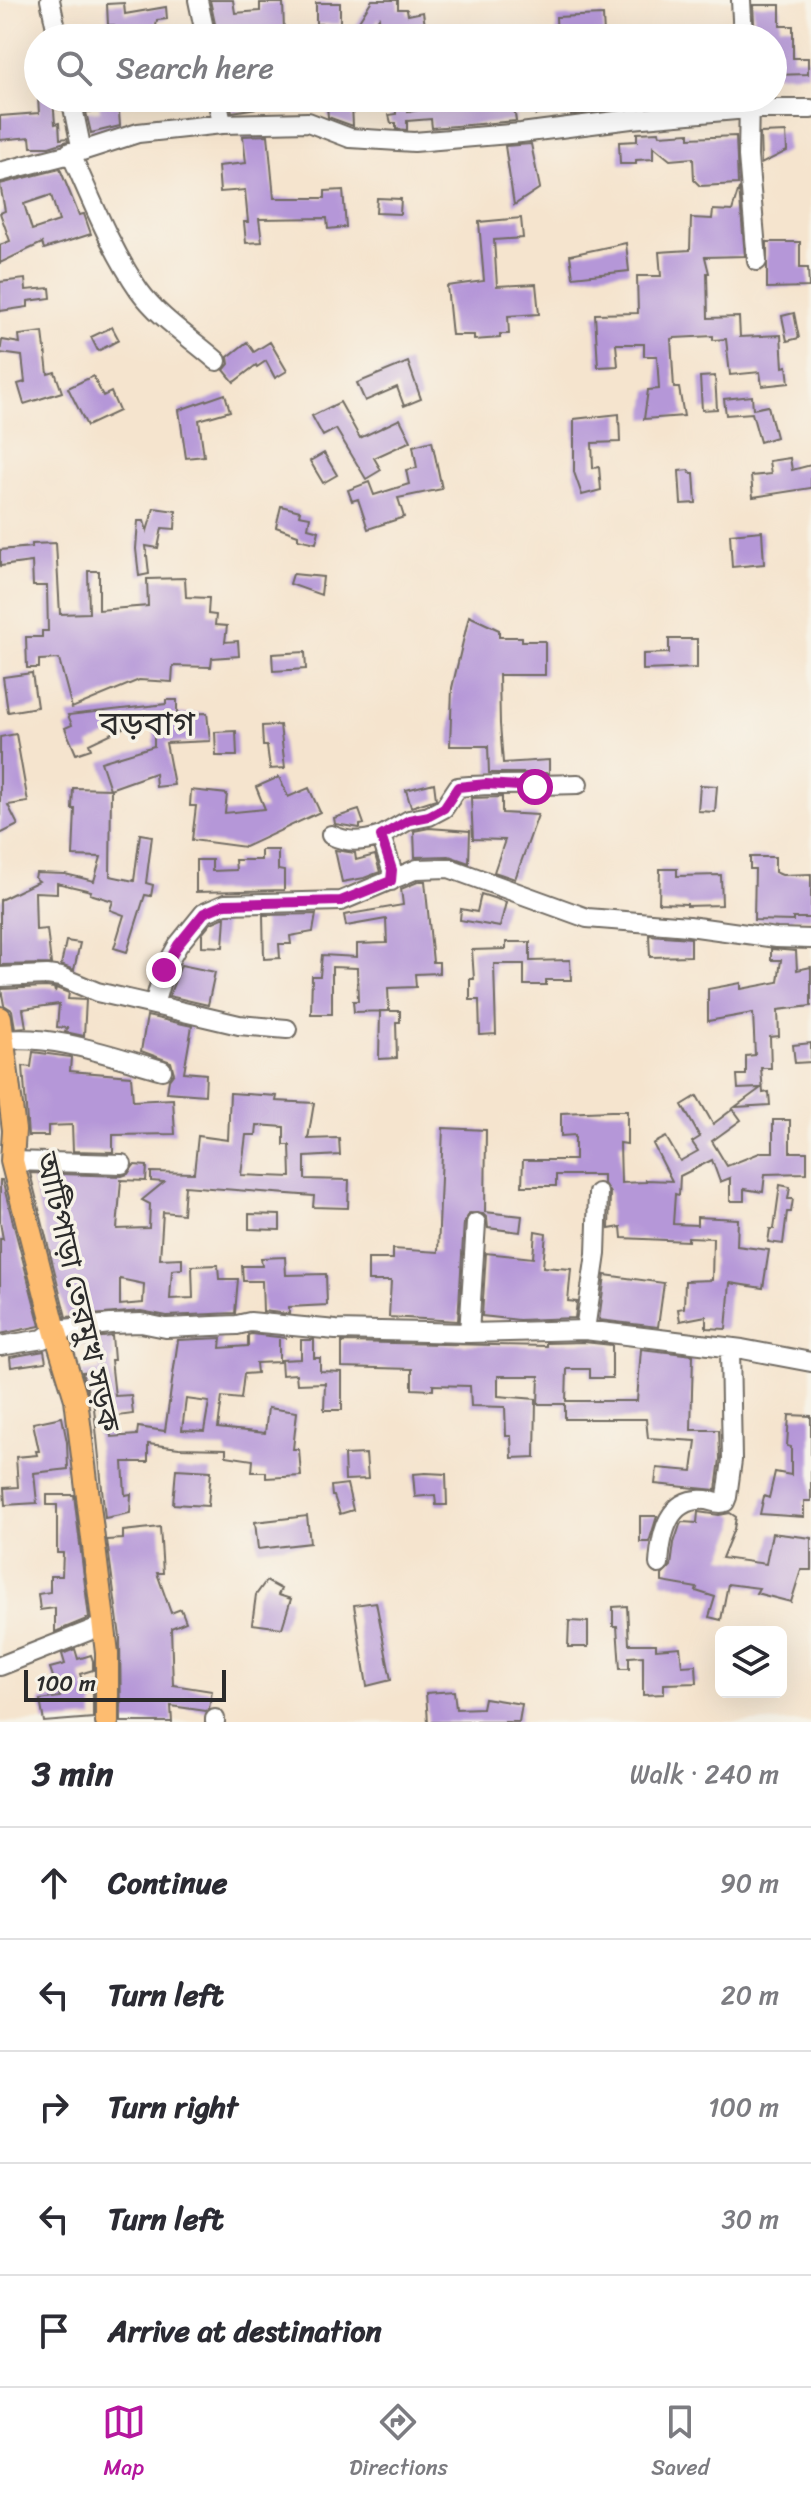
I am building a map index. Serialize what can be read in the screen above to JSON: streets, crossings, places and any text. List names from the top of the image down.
{
  "streets": {
    "main road": ["আটিপাড়া তেরমুখ সড়ক"]
  },
  "districts": ["বড়বাগ"],
  "scale_bar": "100 m",
  "page": {
    "search": "Search here",
    "scale": "100 m",
    "heading": ["3 min", "Walk · 240 m"],
    "list": [
      ["Continue", "90 m"],
      ["Turn left", "20 m"],
      ["Turn right", "100 m"],
      ["Turn left", "30 m"],
      "Arrive at destination"
    ],
    "nav": ["Map", "Directions", "Saved"]
  }
}
